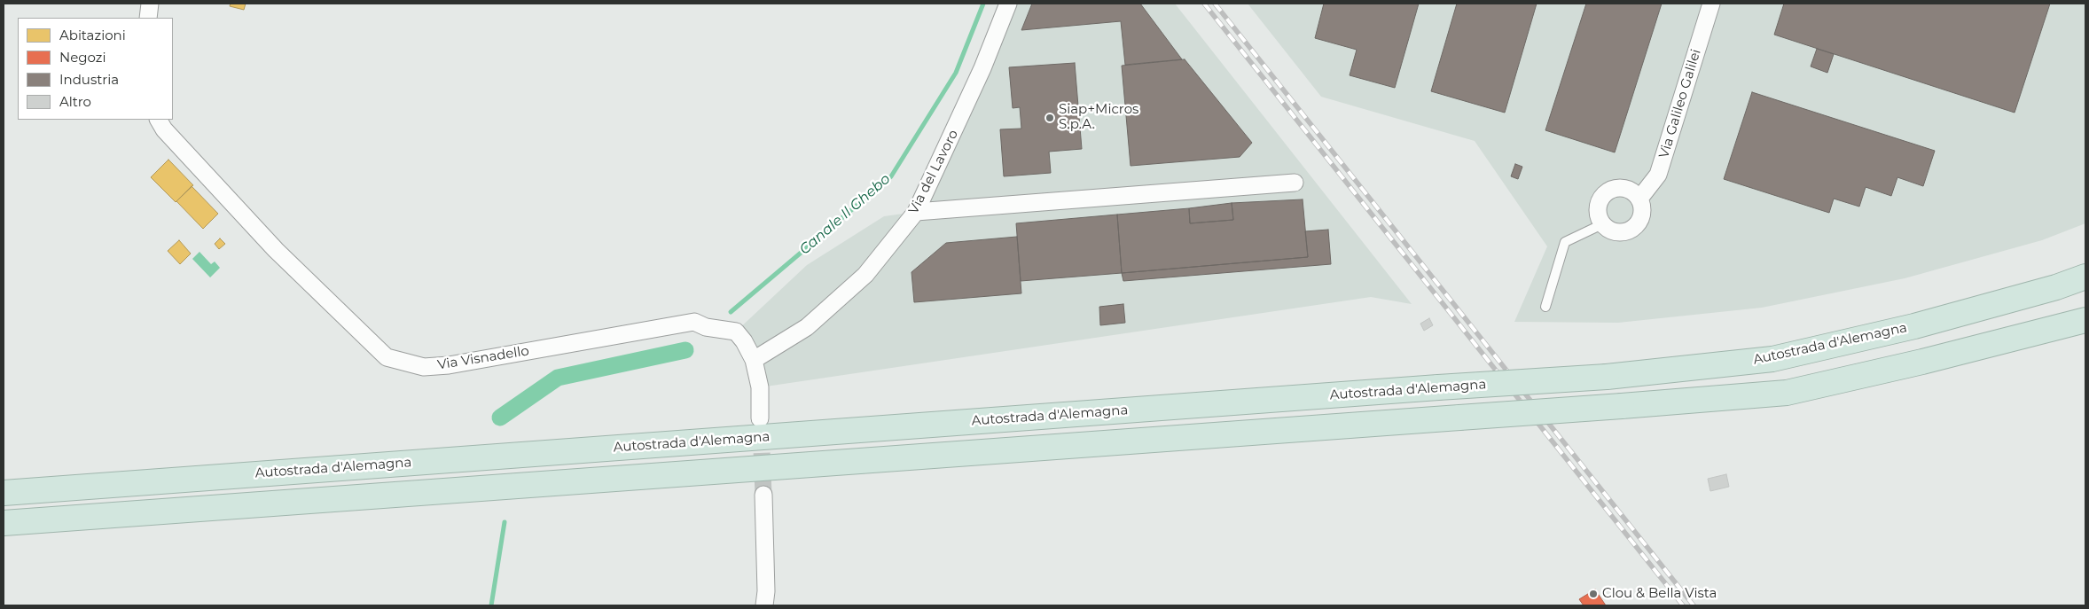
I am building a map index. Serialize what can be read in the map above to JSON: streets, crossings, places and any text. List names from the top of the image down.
{
  "streets": {
    "highway": ["Autostrada d'Alemagna"],
    "street": ["Via Galileo Galilei", "Via del Lavoro", "Via Visnadello"]
  },
  "crossings": [
    ["Via del Lavoro", "Via Visnadello"]
  ],
  "water": ["Canale Il Ghebo"],
  "places": ["Siap+Micros S.p.A.", "Clou & Bella Vista"],
  "legend": [
    "Abitazioni",
    "Negozi",
    "Industria",
    "Altro"
  ]
}
